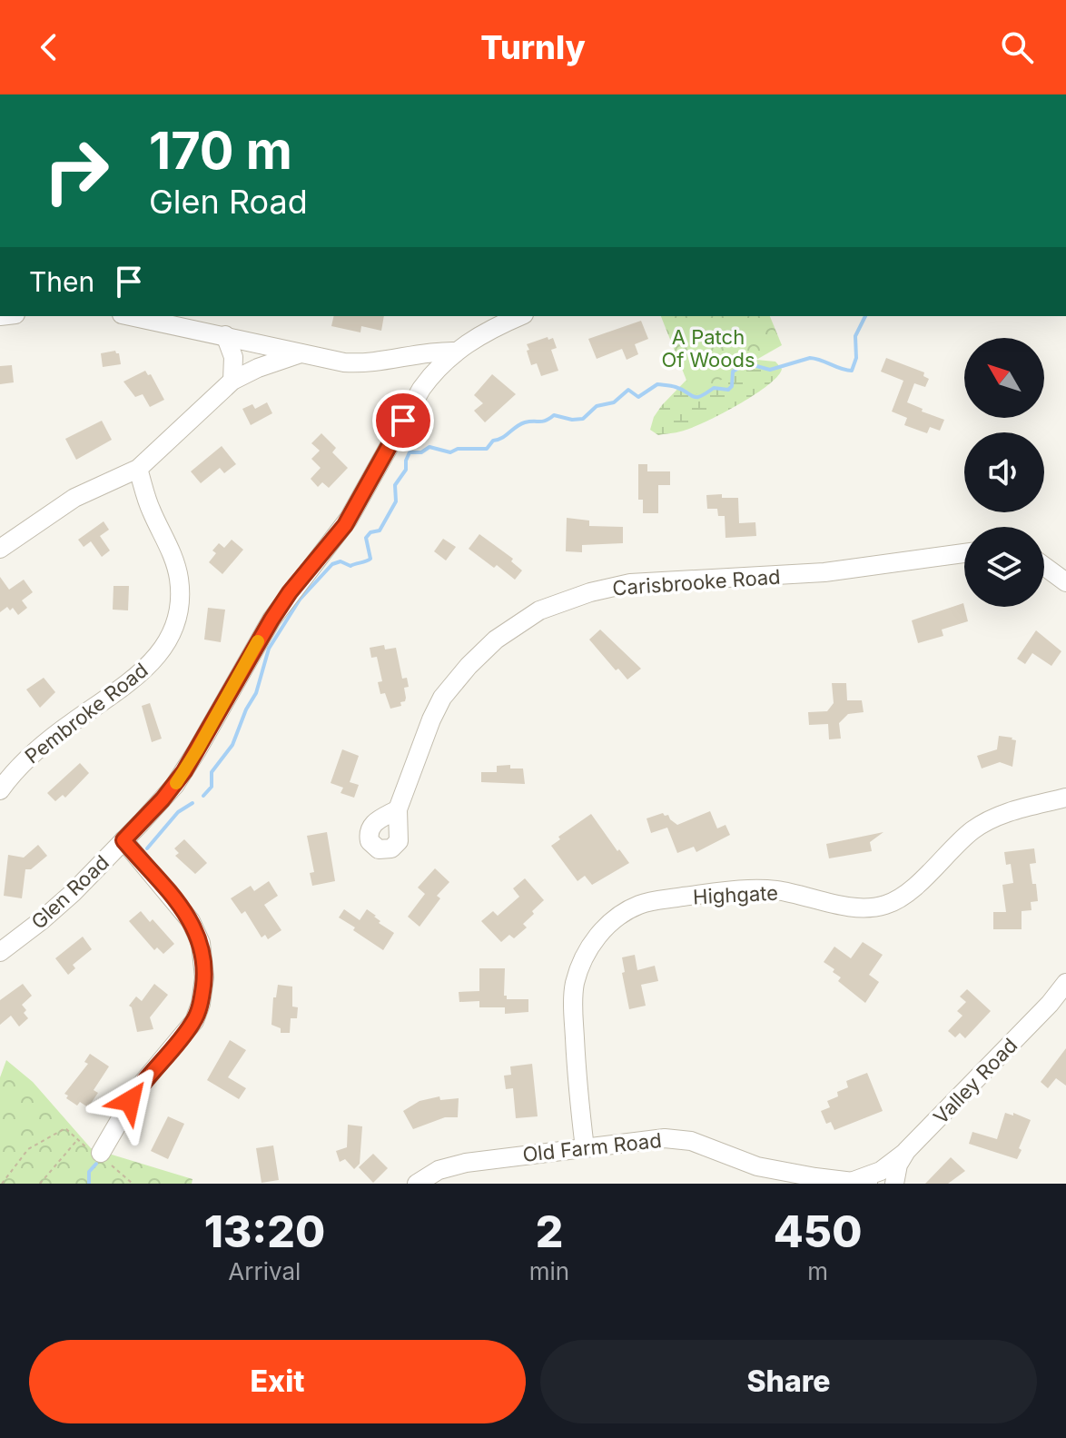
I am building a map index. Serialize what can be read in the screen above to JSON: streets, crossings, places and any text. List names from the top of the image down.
{
  "streets": {
    "street": [
      "Carisbrooke Road",
      "Pembroke Road",
      "Glen Road",
      "Highgate",
      "Valley Road",
      "Old Farm Road"
    ]
  },
  "crossings": [
    ["Highgate", "Old Farm Road"],
    ["Valley Road", "Old Farm Road"]
  ],
  "parks": ["A Patch Of Woods"],
  "north": "top left",
  "page": {
    "header": "Turnly",
    "turn": ["170 m", "Glen Road"],
    "then": "Then",
    "eta": [
      "13:20",
      "Arrival",
      "2",
      "min",
      "450",
      "m"
    ],
    "buttons": ["Exit", "Share"]
  }
}
